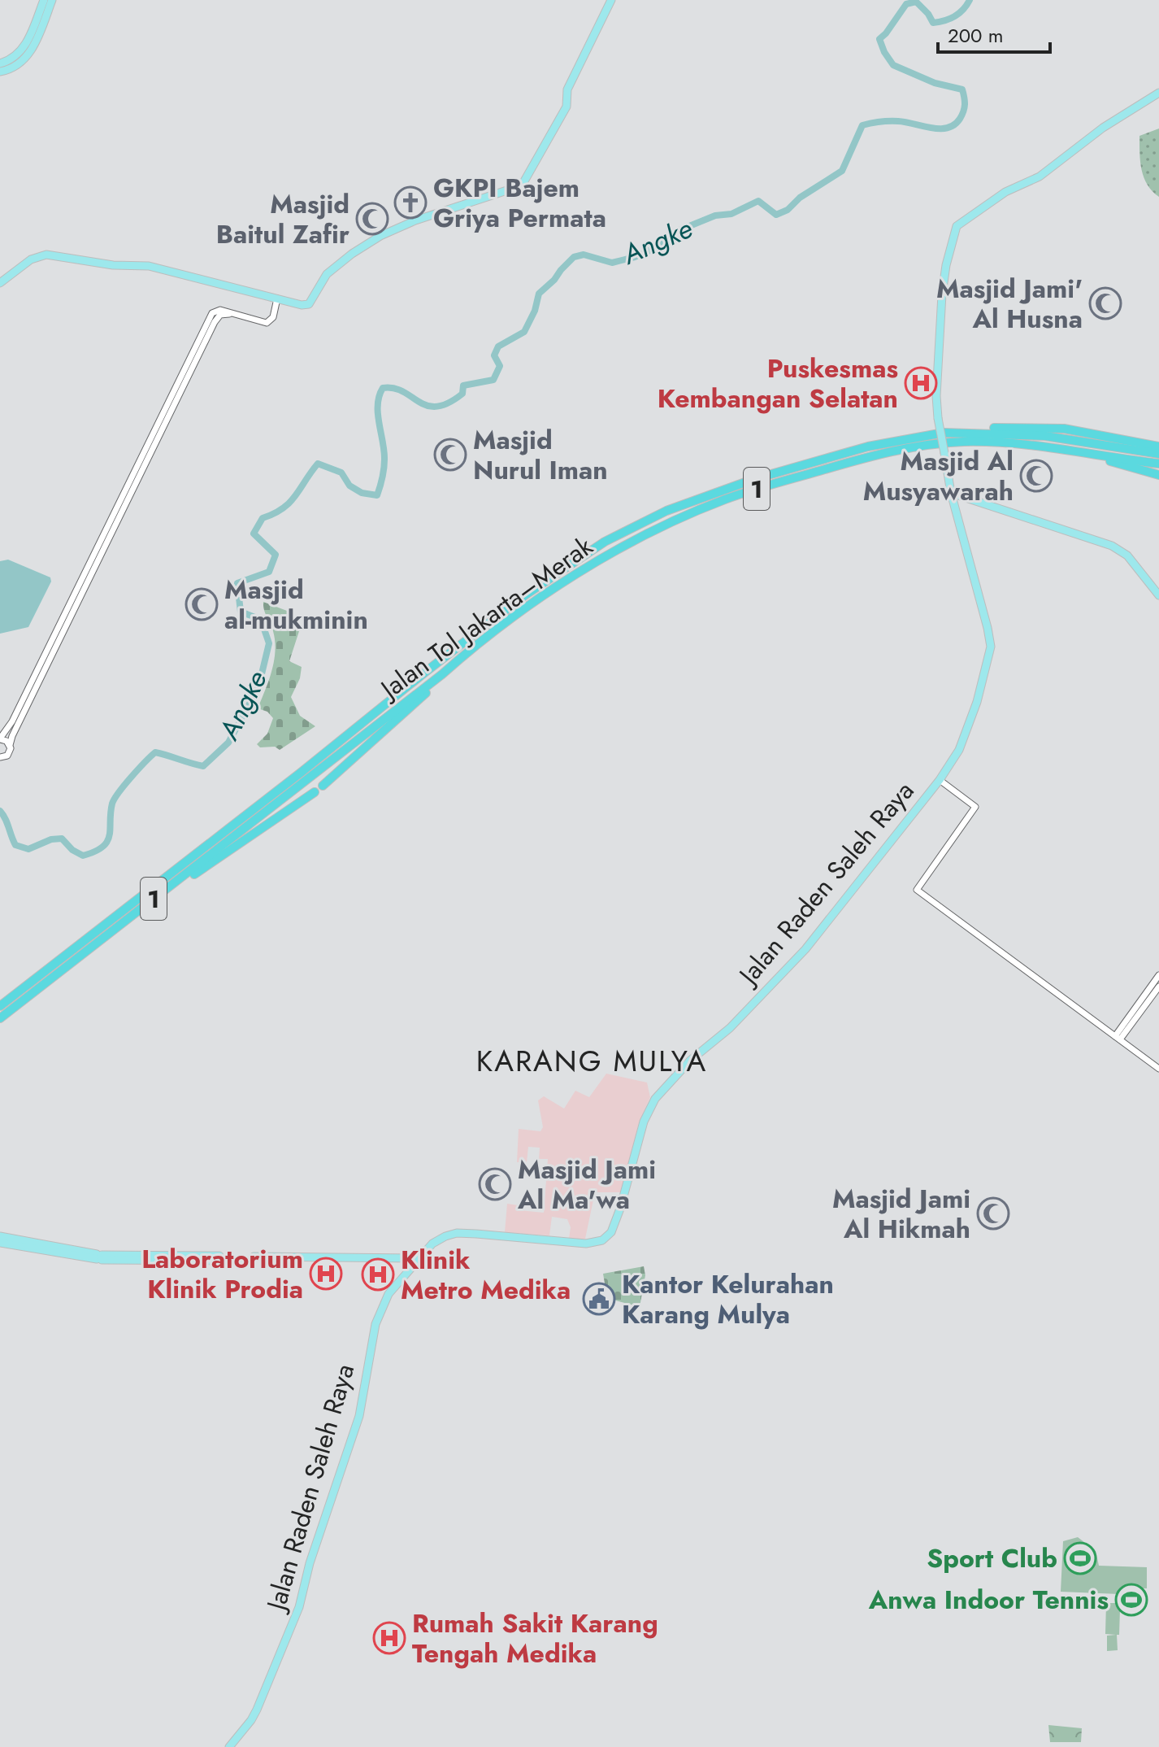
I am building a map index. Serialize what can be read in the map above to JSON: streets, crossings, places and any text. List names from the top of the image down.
{
  "streets": {
    "highway": ["1", "Jalan Tol Jakarta–Merak"],
    "main road": ["Jalan Raden Saleh Raya"]
  },
  "districts": ["KARANG MULYA"],
  "water": ["Angke"],
  "places": {
    "church": ["GKPI Bajem Griya Permata"],
    "mosque": [
      "Masjid Baitul Zafir",
      "Masjid Jami' Al Husna",
      "Masjid Nurul Iman",
      "Masjid Al Musyawarah",
      "Masjid al-mukminin",
      "Masjid Jami Al Ma'wa",
      "Masjid Jami Al Hikmah"
    ],
    "hospital": [
      "Puskesmas Kembangan Selatan",
      "Laboratorium Klinik Prodia",
      "Klinik Metro Medika",
      "Rumah Sakit Karang Tengah Medika"
    ],
    "public building": ["Kantor Kelurahan Karang Mulya"],
    "sports": ["Sport Club", "Anwa Indoor Tennis"]
  },
  "scale_bar": "200 m"
}
